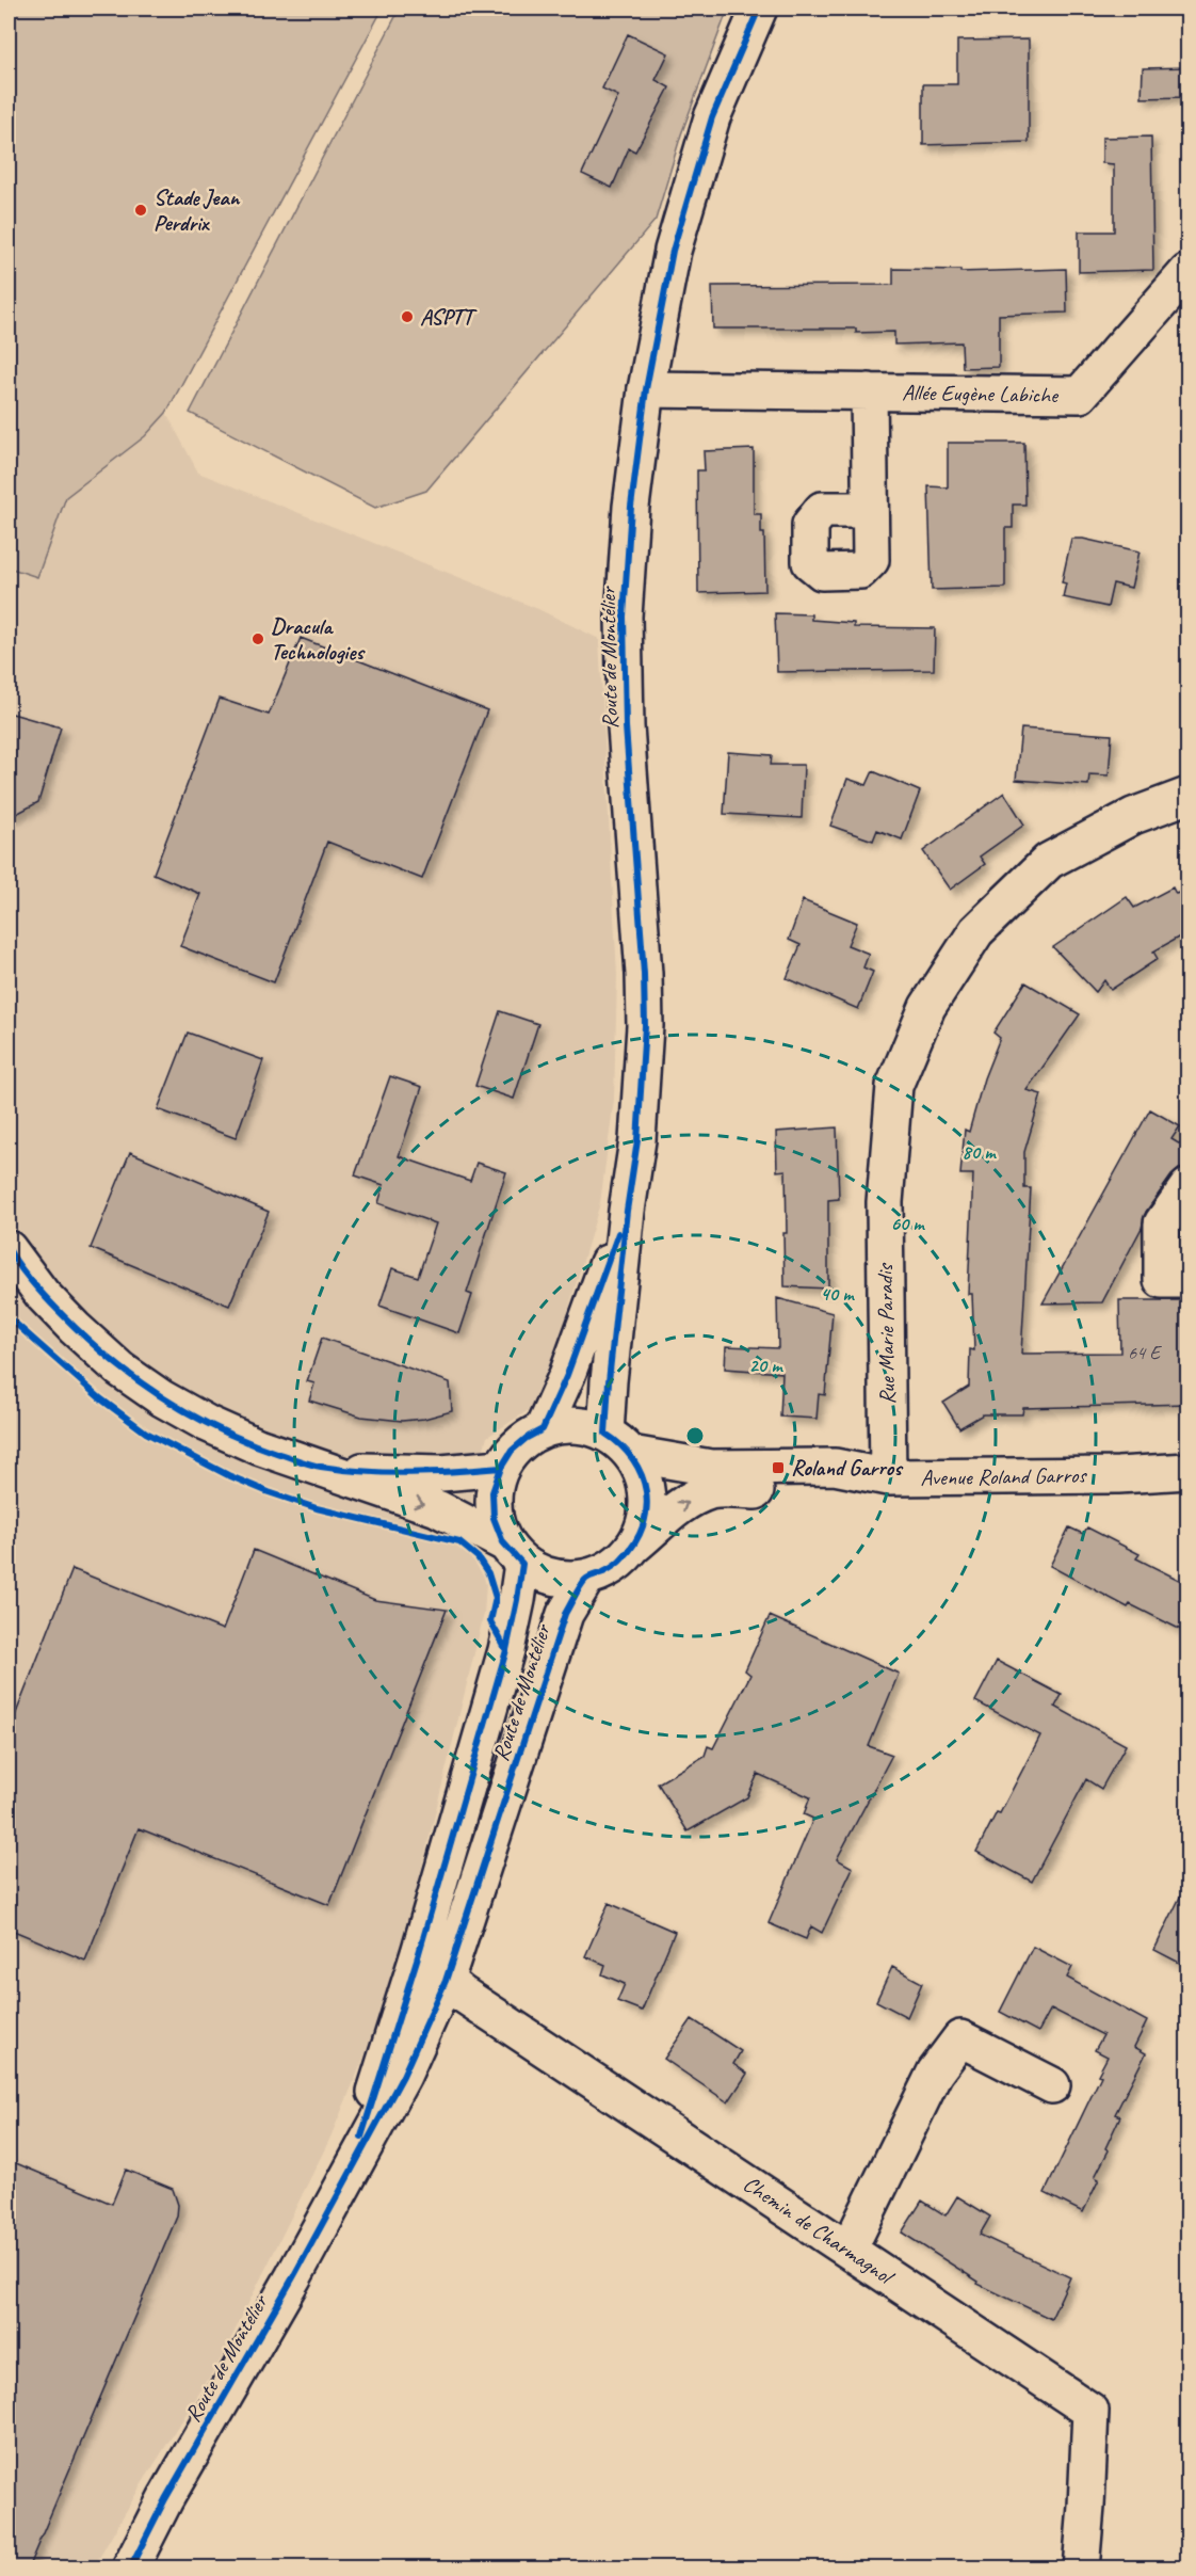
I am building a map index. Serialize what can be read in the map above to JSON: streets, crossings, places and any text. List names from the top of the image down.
{
  "streets": {
    "street": [
      "Allée Eugène Labiche",
      "Route de Montélier",
      "Rue Marie Paradis",
      "Avenue Roland Garros",
      "Chemin de Charmagnol"
    ]
  },
  "crossings": [
    ["Allée Eugène Labiche", "Route de Montélier"],
    ["Route de Montélier", "Avenue Roland Garros"],
    ["Route de Montélier", "Chemin de Charmagnol"],
    ["Rue Marie Paradis", "Avenue Roland Garros"]
  ],
  "places": {
    "other": ["Stade Jean Perdrix", "ASPTT", "Dracula Technologies"],
    "transit": ["Roland Garros"]
  },
  "house_numbers": ["64 E"],
  "rings": [
    "80 m",
    "60 m",
    "40 m",
    "20 m"
  ]
}
